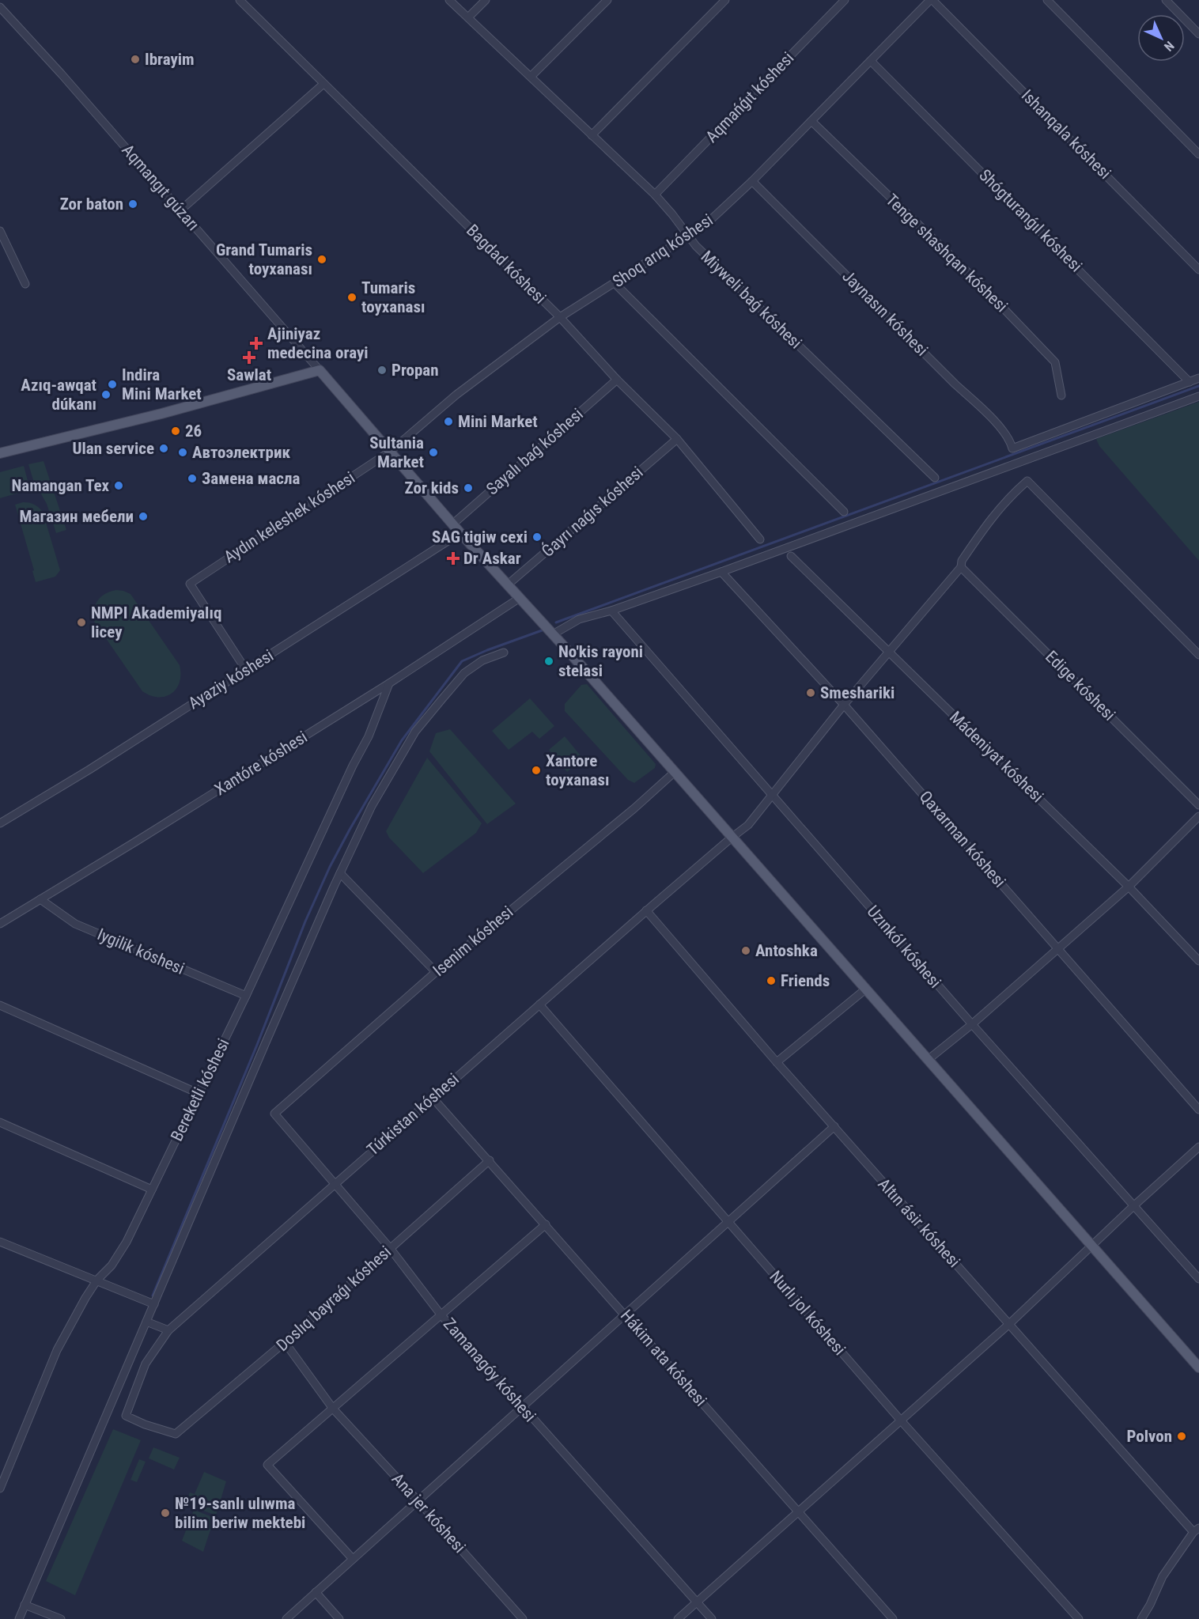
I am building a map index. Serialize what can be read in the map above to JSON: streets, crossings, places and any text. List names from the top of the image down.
{
  "streets": {
    "street": [
      "Aqmańǵıt kóshesi",
      "Ishanqala kóshesi",
      "Aqmangıt gúzarı",
      "Shógturanǵıl kóshesi",
      "Shoq arıq kóshesi",
      "Tenge shashqan kóshesi",
      "Bagdad kóshesi",
      "Miyweli baǵ kóshesi",
      "Jaynasın kóshesi",
      "Sayalı baǵ kóshesi",
      "Ǵayrı naǵıs kóshesi",
      "Aydın keleshek kóshesi",
      "Ayaziy kóshesi",
      "Edige kóshesi",
      "Mádeniyat kóshesi",
      "Xantóre kóshesi",
      "Qaxarman kóshesi",
      "Isenim kóshesi",
      "Uzınkól kóshesi",
      "Iygilik kóshesi",
      "Bereketli kóshesi",
      "Túrkistan kóshesi",
      "Altın ásir kóshesi",
      "Doslıq bayraǵı kóshesi",
      "Nurlı jol kóshesi",
      "Hákim ata kóshesi",
      "Zamanagóy kóshesi",
      "Ana jer kóshesi"
    ]
  },
  "crossings": [
    ["Aqmańǵıt kóshesi", "Miyweli baǵ kóshesi"],
    ["Ishanqala kóshesi", "Shoq arıq kóshesi"],
    ["Shógturanǵıl kóshesi", "Shoq arıq kóshesi"],
    ["Shógturanǵıl kóshesi", "Jaynasın kóshesi"],
    ["Shoq arıq kóshesi", "Tenge shashqan kóshesi"],
    ["Shoq arıq kóshesi", "Bagdad kóshesi"],
    ["Shoq arıq kóshesi", "Miyweli baǵ kóshesi"],
    ["Shoq arıq kóshesi", "Jaynasın kóshesi"],
    ["Shoq arıq kóshesi", "Aydın keleshek kóshesi"],
    ["Bagdad kóshesi", "Sayalı baǵ kóshesi"],
    ["Bagdad kóshesi", "Ǵayrı naǵıs kóshesi"],
    ["Aydın keleshek kóshesi", "Ayaziy kóshesi"],
    ["Edige kóshesi", "Túrkistan kóshesi"],
    ["Mádeniyat kóshesi", "Túrkistan kóshesi"],
    ["Xantóre kóshesi", "Iygilik kóshesi"],
    ["Xantóre kóshesi", "Bereketli kóshesi"],
    ["Qaxarman kóshesi", "Túrkistan kóshesi"],
    ["Isenim kóshesi", "Zamanagóy kóshesi"],
    ["Uzınkól kóshesi", "Túrkistan kóshesi"],
    ["Iygilik kóshesi", "Bereketli kóshesi"],
    ["Túrkistan kóshesi", "Altın ásir kóshesi"],
    ["Túrkistan kóshesi", "Doslıq bayraǵı kóshesi"],
    ["Túrkistan kóshesi", "Nurlı jol kóshesi"],
    ["Túrkistan kóshesi", "Hákim ata kóshesi"],
    ["Túrkistan kóshesi", "Zamanagóy kóshesi"],
    ["Doslıq bayraǵı kóshesi", "Hákim ata kóshesi"],
    ["Doslıq bayraǵı kóshesi", "Zamanagóy kóshesi"],
    ["Doslıq bayraǵı kóshesi", "Ana jer kóshesi"]
  ],
  "places": {
    "other": [
      "Ibrayim",
      "Zor baton",
      "Grand Tumaris toyxanası",
      "Tumaris toyxanası",
      "Propan",
      "Indira Mini Market",
      "Azıq-awqat dúkanı",
      "Mini Market",
      "26",
      "Ulan service",
      "Автоэлектрик",
      "Sultania Market",
      "Замена масла",
      "Namangan Tex",
      "Zor kids",
      "Магазин мебели",
      "SAG tigiw cexi",
      "NMPI Akademiyalıq licey",
      "No'kis rayoni stelasi",
      "Smeshariki",
      "Xantore toyxanası",
      "Antoshka",
      "Friends",
      "Polvon",
      "№19-sanlı ulıwma bilim beriw mektebi"
    ],
    "health": ["Ajiniyaz medecina orayi", "Sawlat", "Dr Askar"]
  },
  "north": "bottom right"
}
